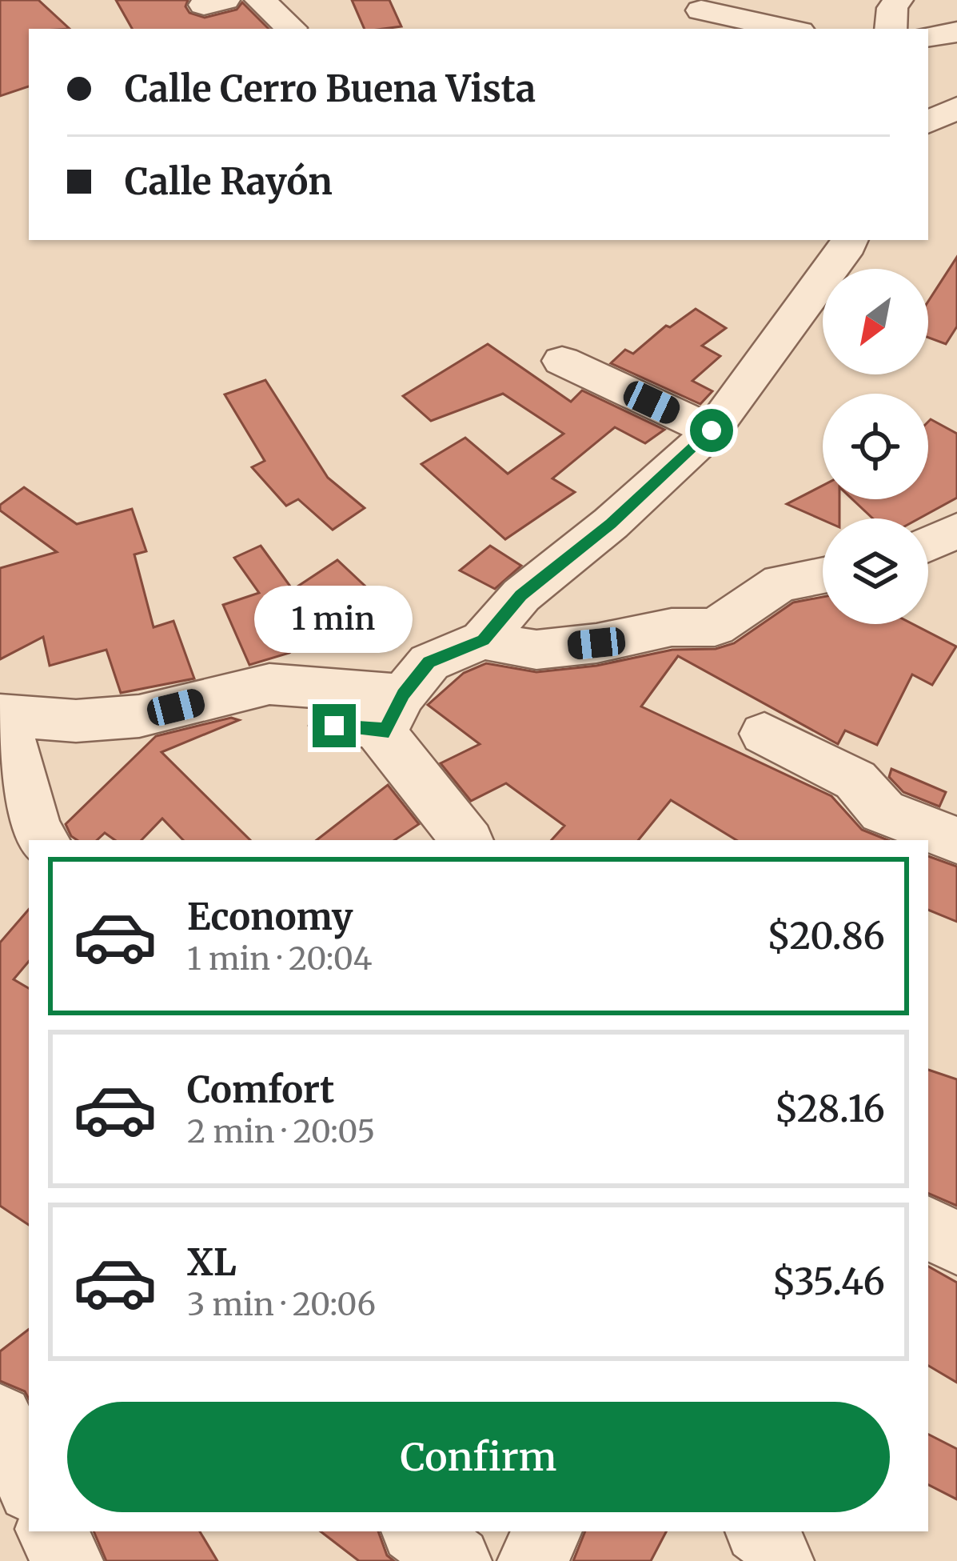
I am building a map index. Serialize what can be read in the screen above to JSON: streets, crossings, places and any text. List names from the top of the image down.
{
  "north": "bottom left",
  "page": {
    "banner": ["Calle Cerro Buena Vista", "Calle Rayón"],
    "bubble": "1 min",
    "list": [
      {
        "name": "Economy",
        "note": "1 min · 20:04",
        "value": "$20.86"
      },
      {
        "name": "Comfort",
        "note": "2 min · 20:05",
        "value": "$28.16"
      },
      {
        "name": "XL",
        "note": "3 min · 20:06",
        "value": "$35.46"
      }
    ],
    "buttons": "Confirm"
  }
}
